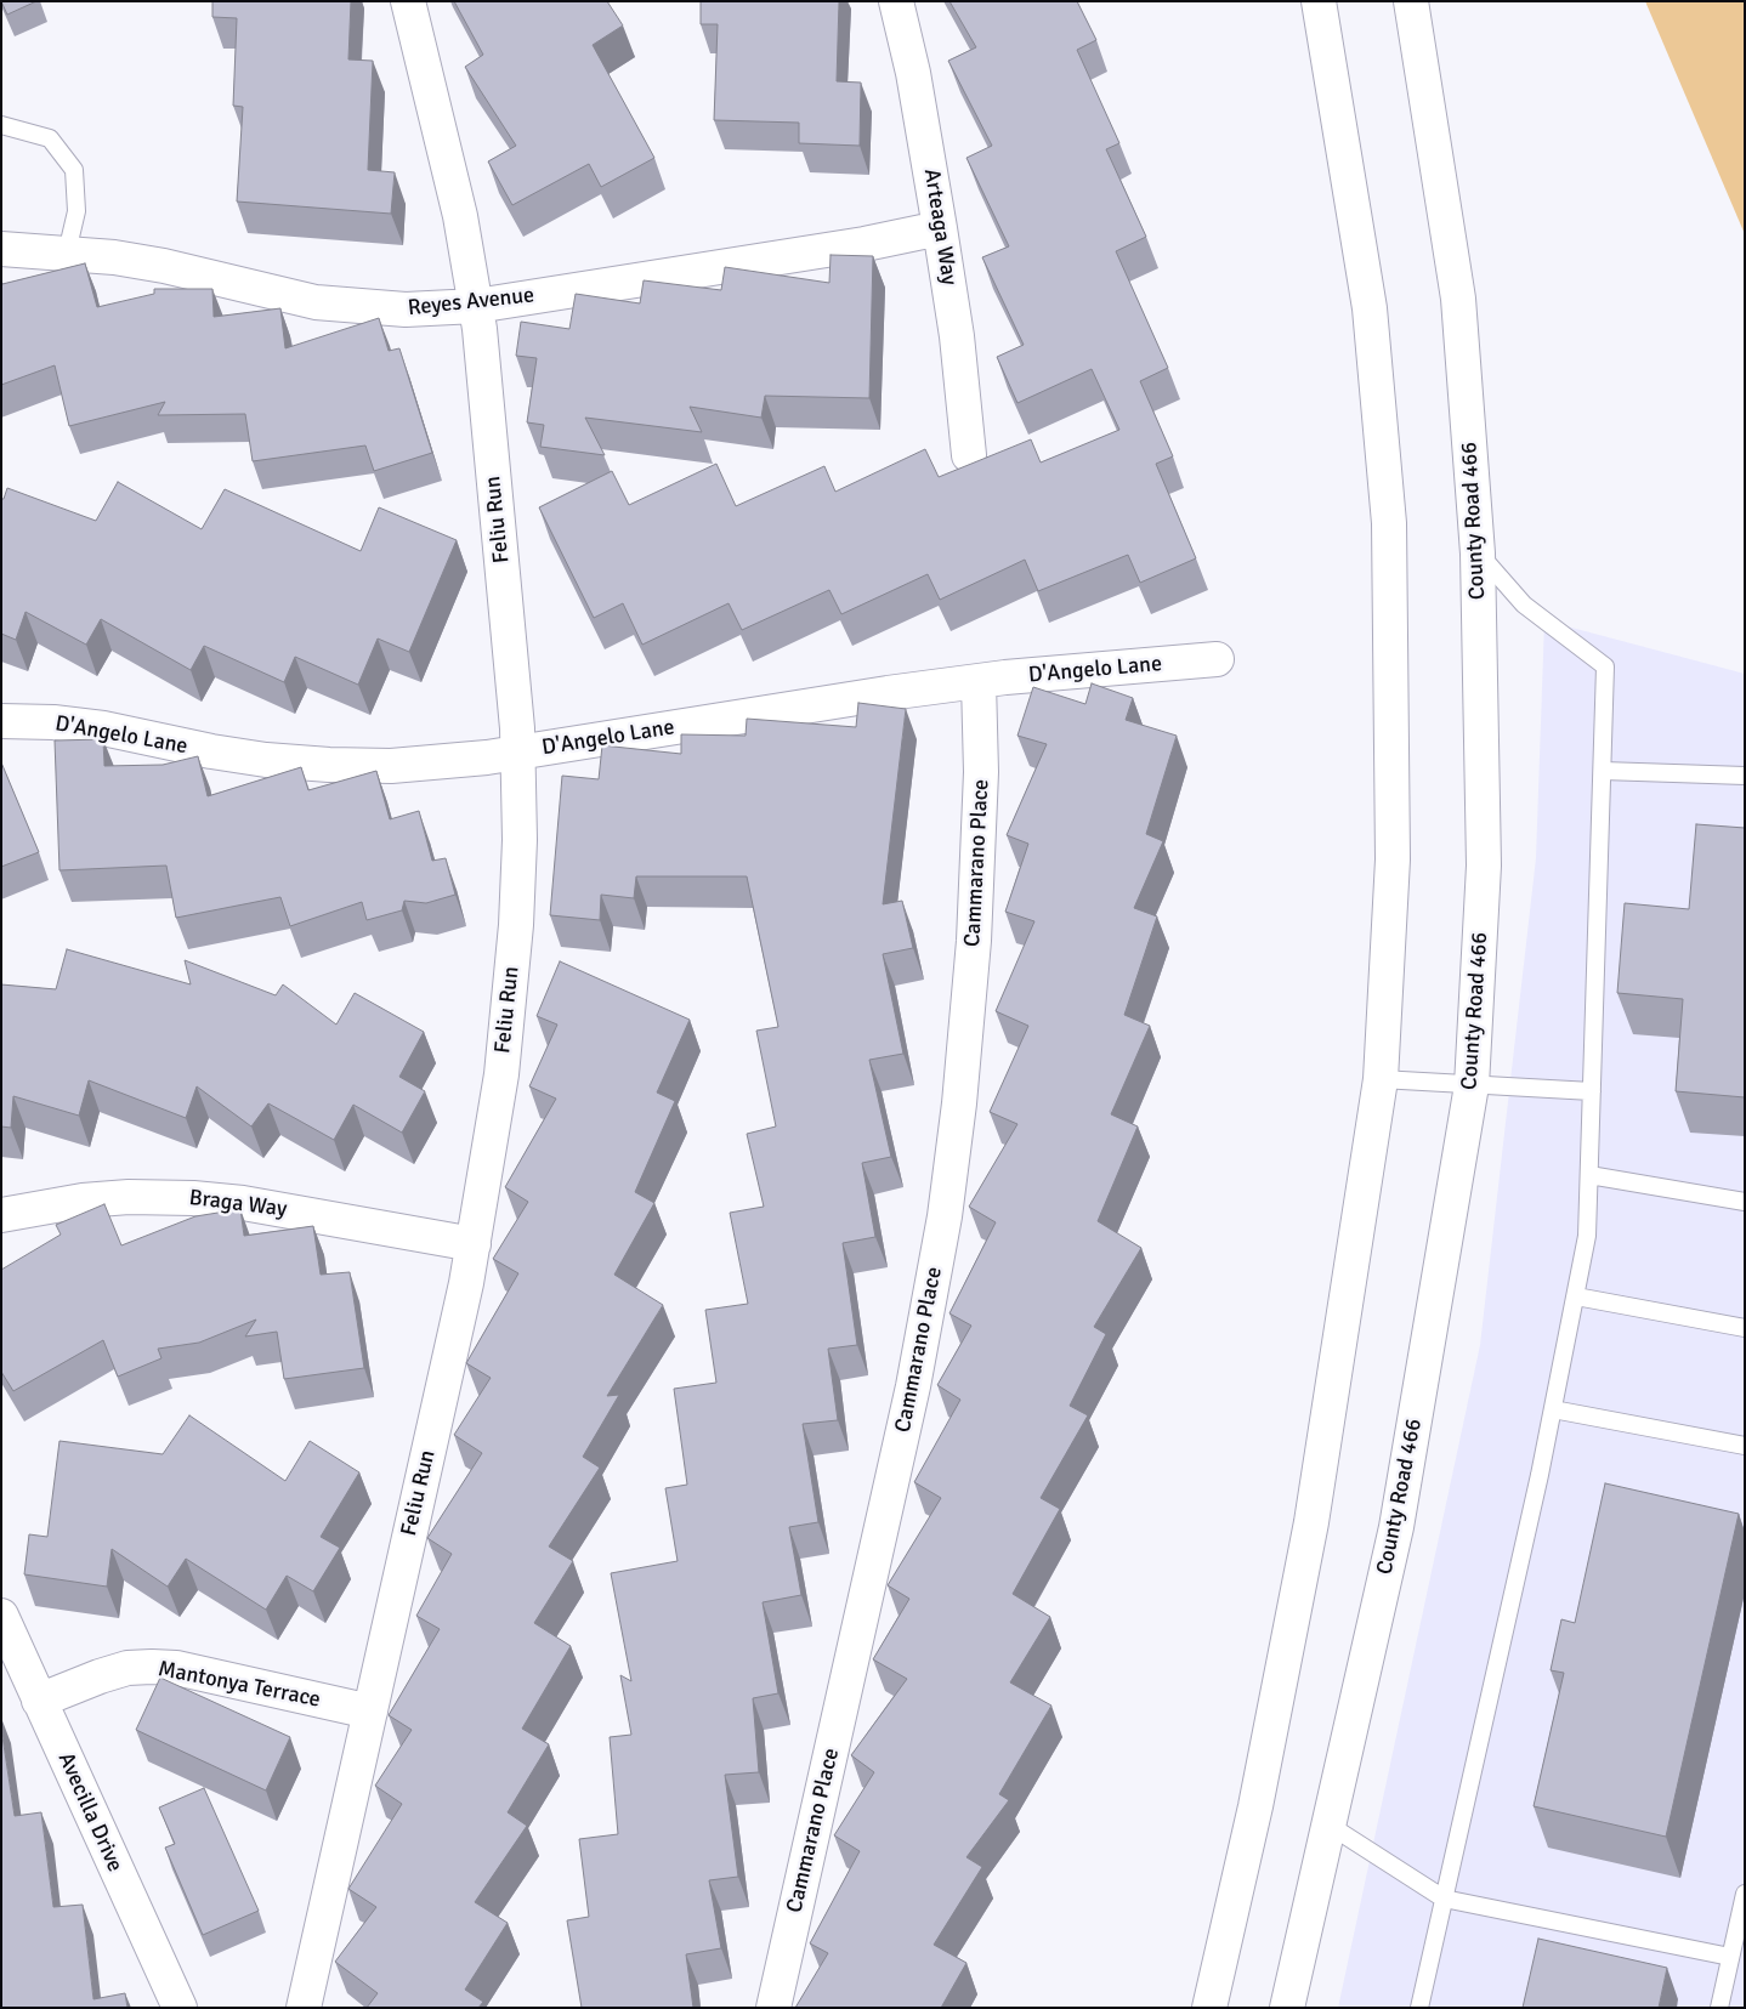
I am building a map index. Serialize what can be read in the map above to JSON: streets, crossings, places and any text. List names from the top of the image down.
{
  "streets": {
    "street": [
      "Arteaga Way",
      "Reyes Avenue",
      "Feliu Run",
      "County Road 466",
      "D'Angelo Lane",
      "Cammarano Place",
      "Braga Way",
      "Mantonya Terrace",
      "Avecilla Drive"
    ]
  },
  "crossings": [
    ["Arteaga Way", "Reyes Avenue"],
    ["Reyes Avenue", "Feliu Run"],
    ["Feliu Run", "D'Angelo Lane"],
    ["Feliu Run", "Braga Way"],
    ["Feliu Run", "Mantonya Terrace"],
    ["D'Angelo Lane", "Cammarano Place"],
    ["Mantonya Terrace", "Avecilla Drive"]
  ]
}
